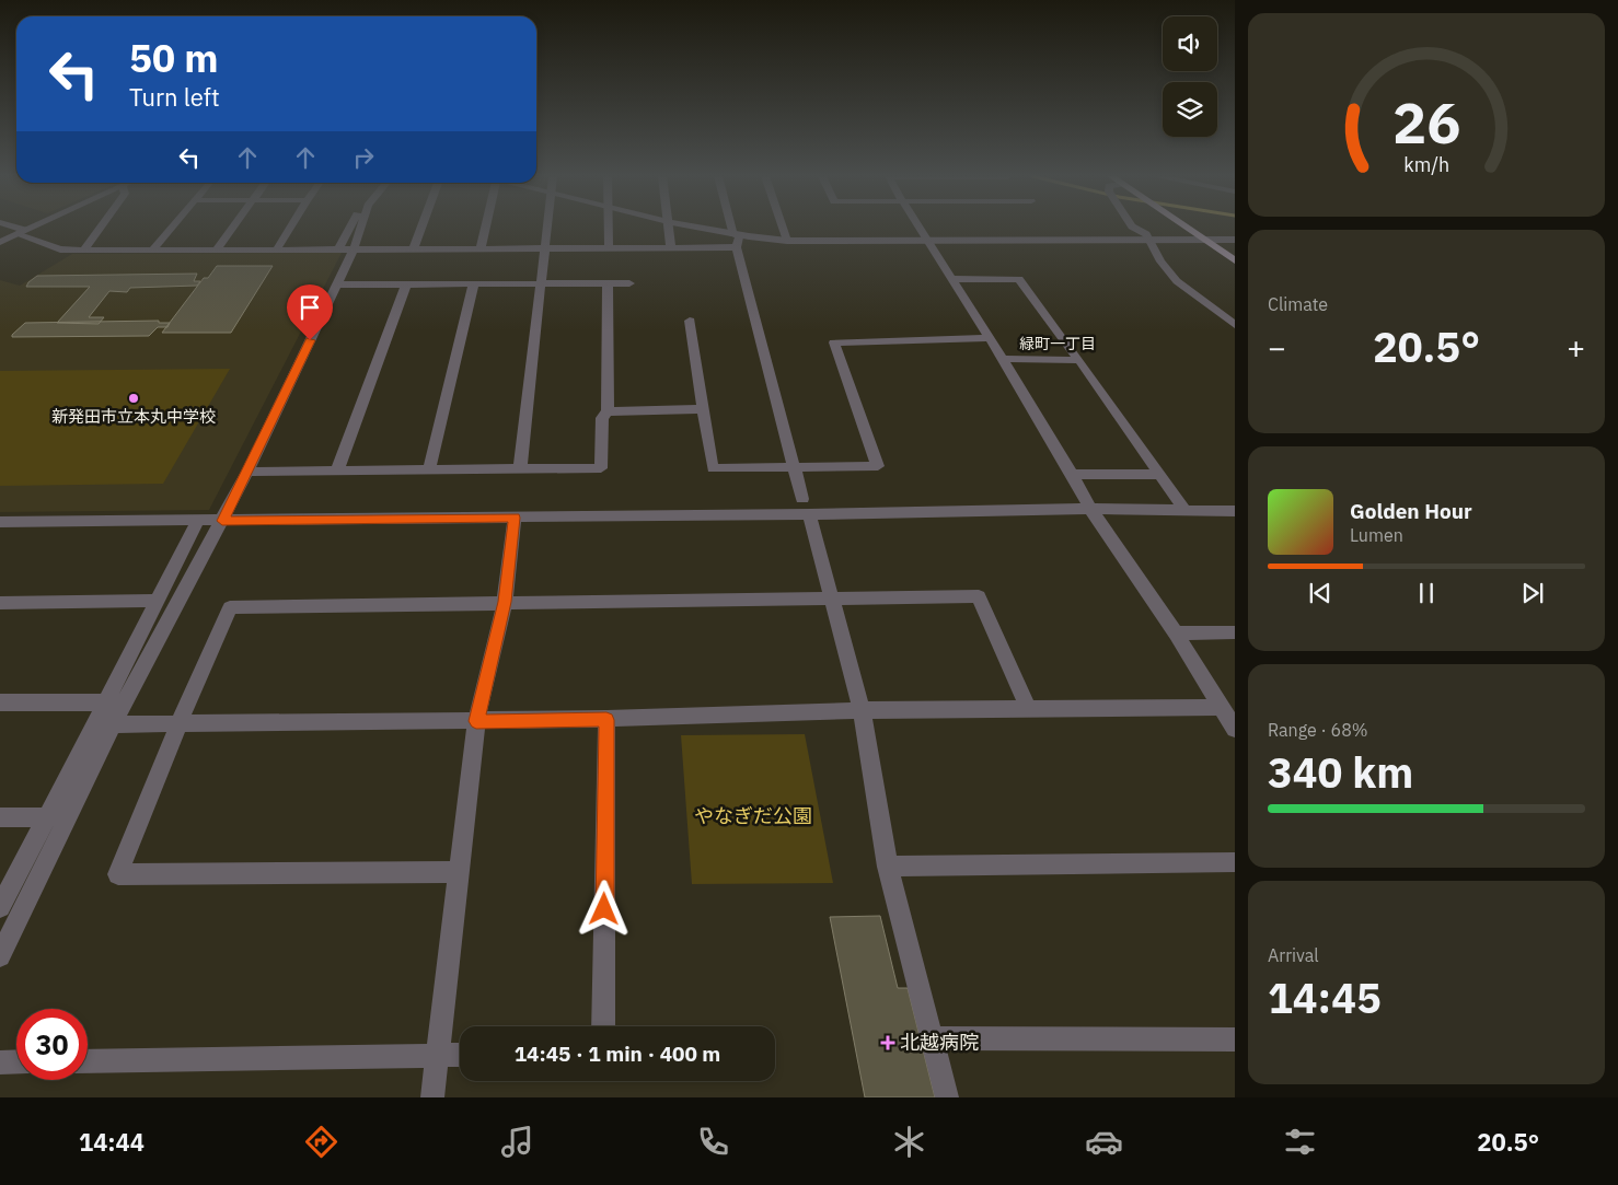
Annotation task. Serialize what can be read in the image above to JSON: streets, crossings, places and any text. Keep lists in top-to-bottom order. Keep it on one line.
{"districts":["緑町一丁目"],"parks":["やなぎだ公園"],"places":{"other":["新発田市立本丸中学校"],"health":["北越病院"]},"page":{"turn":["50 m","Turn left"],"tile":["Climate",["Range · 68%","340 km"],["Arrival","14:45"]],"heat":["−","20.5°","+"],"song":["Golden Hour","Lumen"],"limit":"30","trip":"14:45 · 1 min · 400 m","tabs":["14:44","20.5°"],"gauge":["26","km/h"]}}
